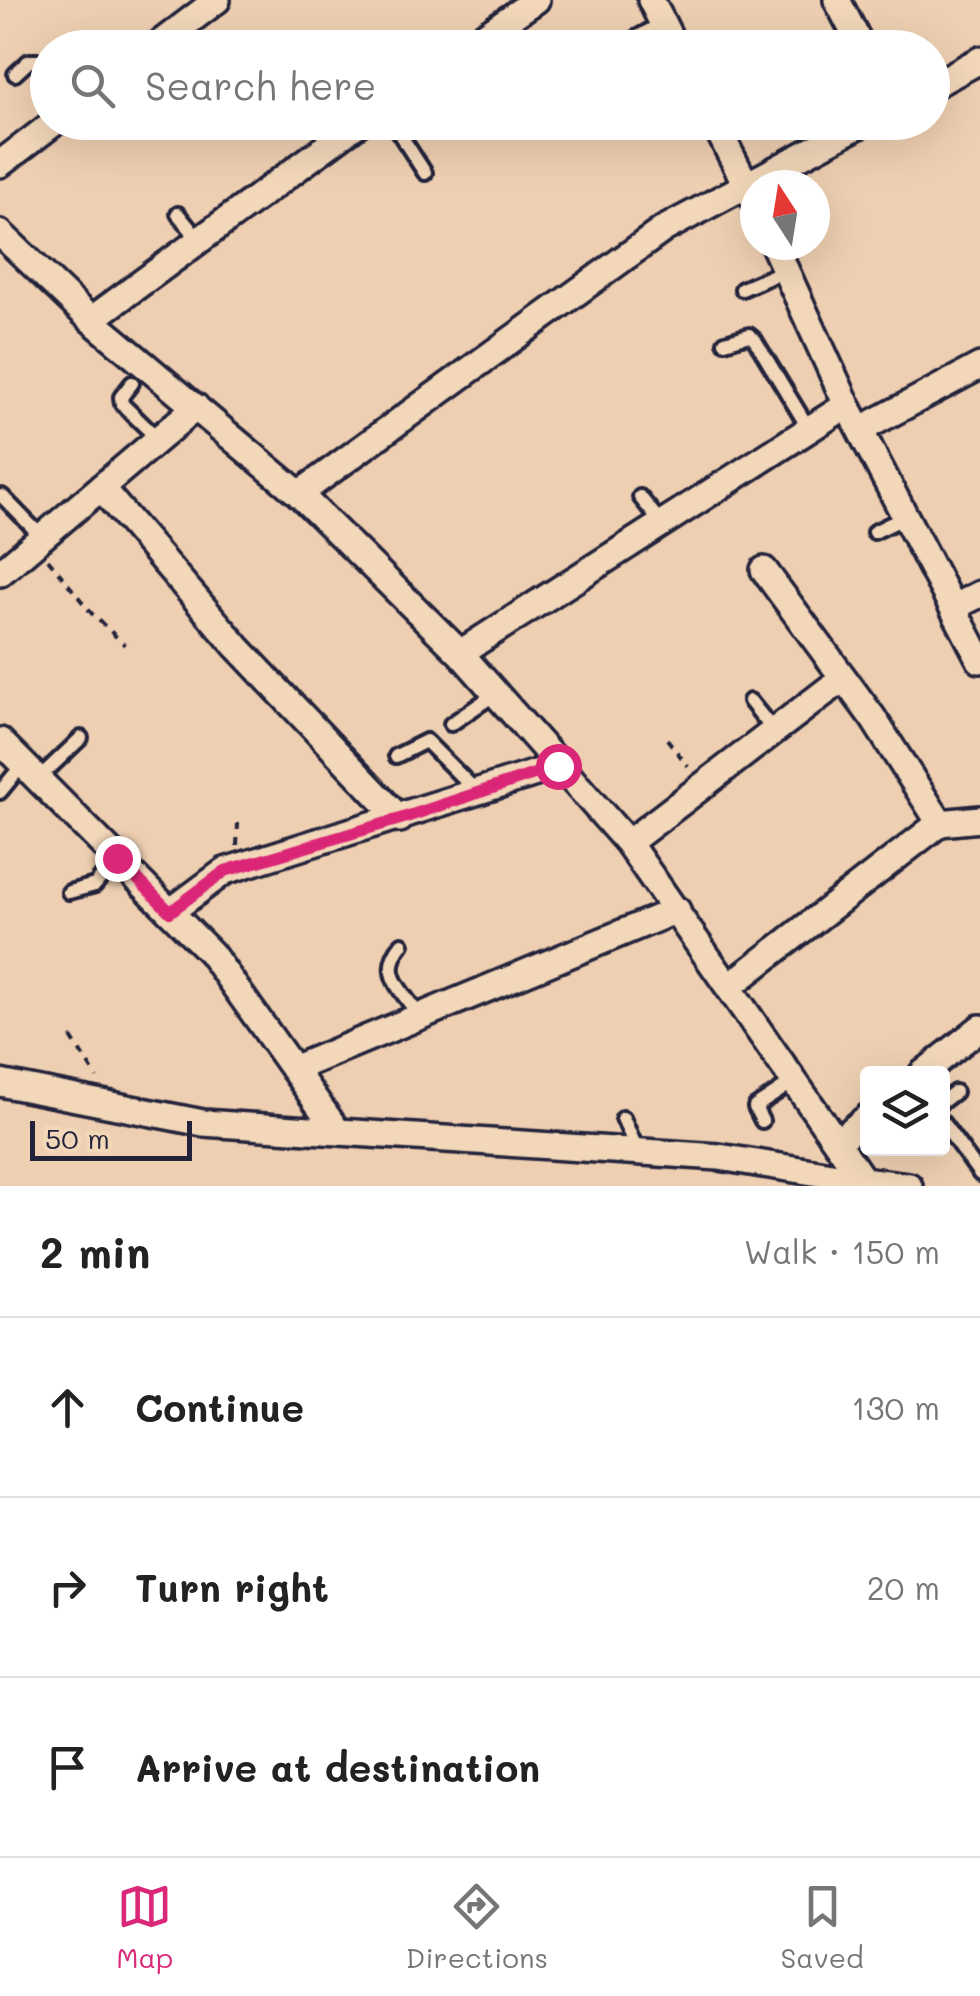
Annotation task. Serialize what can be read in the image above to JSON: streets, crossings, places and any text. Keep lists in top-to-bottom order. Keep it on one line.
{"scale_bar":"50 m","north":"top","page":{"search":"Search here","scale":"50 m","heading":["2 min","Walk · 150 m"],"list":[["Continue","130 m"],["Turn right","20 m"],"Arrive at destination"],"nav":["Map","Directions","Saved"]}}
